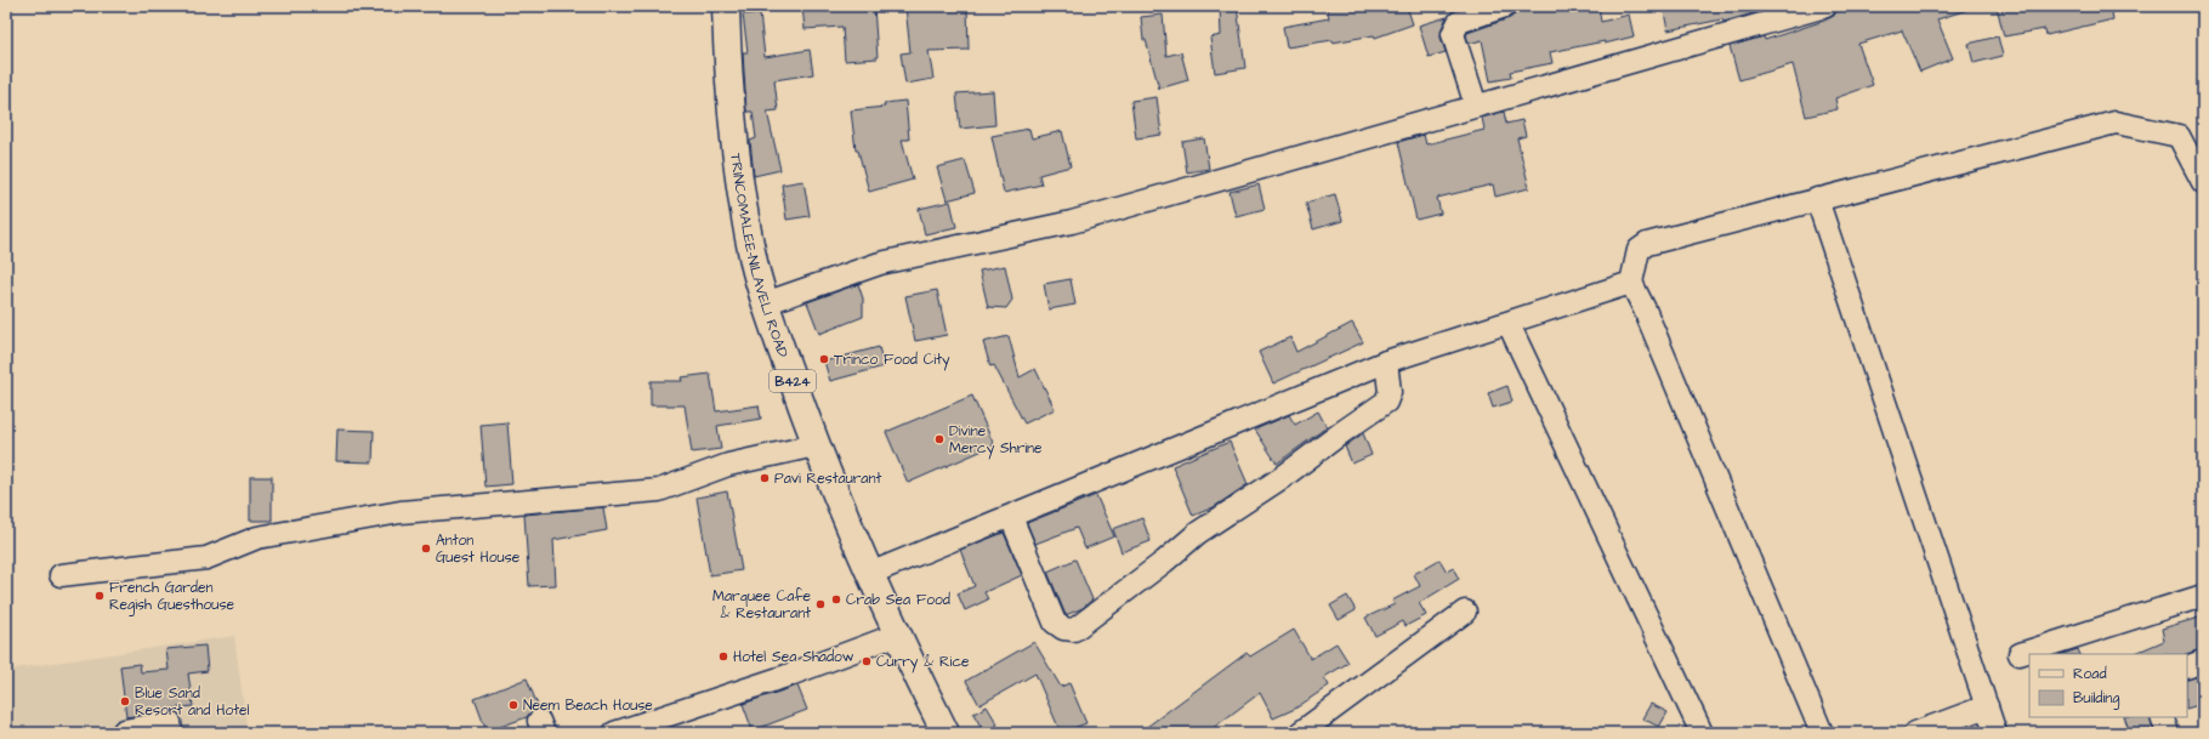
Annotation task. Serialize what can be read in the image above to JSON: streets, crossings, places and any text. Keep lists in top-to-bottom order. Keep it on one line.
{"streets":{"main road":["TRINCOMALEE-NILAVELI ROAD","B424"]},"places":["Trinco Food City","Divine Mercy Shrine","Pavi Restaurant","Anton Guest House","French Garden Regish Guesthouse","Crab Sea Food","Marquee Cafe & Restaurant","Hotel Sea Shadow","Curry & Rice","Blue Sand Resort and Hotel","Neem Beach House"],"legend":["Road","Building"]}
